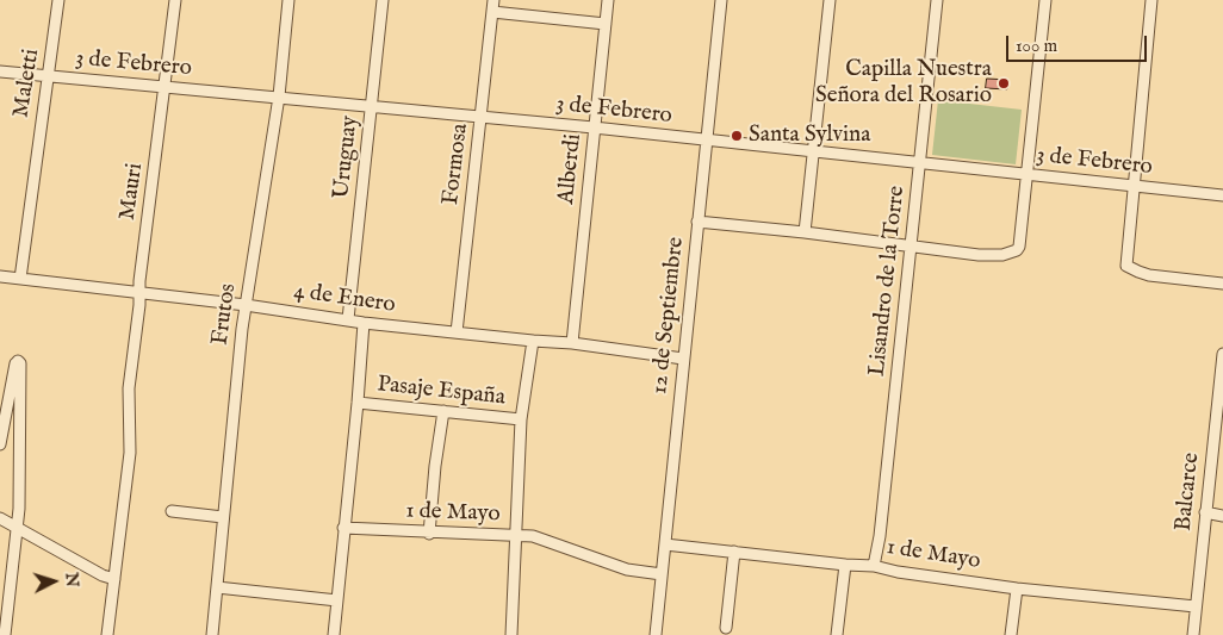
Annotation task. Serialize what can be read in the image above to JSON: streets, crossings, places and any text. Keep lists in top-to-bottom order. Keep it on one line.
{"streets":{"street":["3 de Febrero","Maletti","Uruguay","Formosa","Alberdi","Mauri","Lisandro de la Torre","4 de Enero","Frutos","12 de Septiembre","Pasaje España","Balcarce","1 de Mayo"]},"crossings":[["3 de Febrero","Maletti"],["3 de Febrero","Uruguay"],["3 de Febrero","Formosa"],["3 de Febrero","Alberdi"],["3 de Febrero","Mauri"],["3 de Febrero","Lisandro de la Torre"],["3 de Febrero","Frutos"],["3 de Febrero","12 de Septiembre"],["Maletti","4 de Enero"],["Uruguay","4 de Enero"],["Formosa","4 de Enero"],["Alberdi","4 de Enero"],["Mauri","4 de Enero"],["Lisandro de la Torre","1 de Mayo"],["4 de Enero","Frutos"],["4 de Enero","12 de Septiembre"],["12 de Septiembre","1 de Mayo"],["Balcarce","1 de Mayo"]],"places":["Capilla Nuestra Señora del Rosario","Santa Sylvina"],"scale_bar":"100 m","north":"right"}
